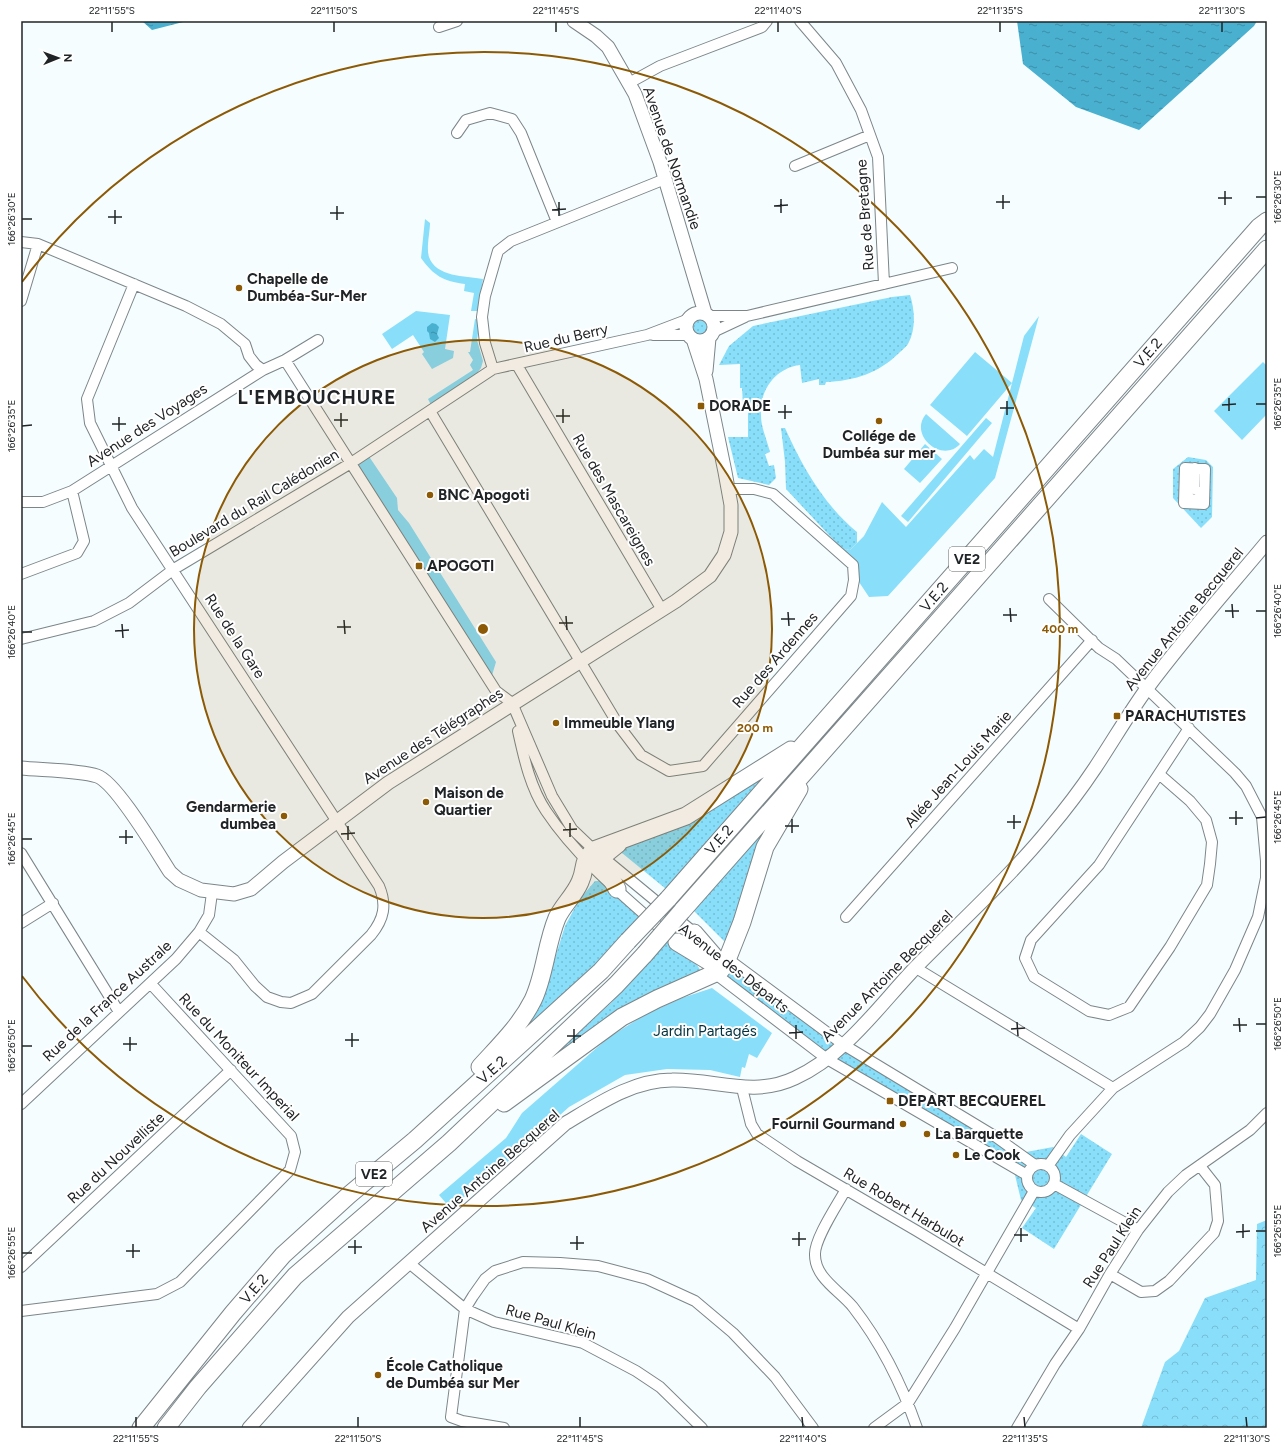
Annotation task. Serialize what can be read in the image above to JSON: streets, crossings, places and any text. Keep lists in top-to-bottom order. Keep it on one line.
{"streets":{"highway":["V.E.2","VE2"],"street":["Avenue de Normandie","Rue de Bretagne","Rue du Berry","Avenue des Voyages","Rue des Mascareignes","Boulevard du Rail Calédonien","Avenue Antoine Becquerel","Rue de la Gare","Rue des Ardennes","Avenue des Télégraphes","Allée Jean-Louis Marie","Avenue des Départs","Rue de la France Australe","Rue du Moniteur Imperial","Rue du Nouvelliste","Rue Robert Harbulot","Rue Paul Klein"]},"crossings":[["Avenue de Normandie","Rue du Berry"],["Avenue de Normandie","Avenue des Télégraphes"],["Rue du Berry","Rue des Mascareignes"],["Rue du Berry","Boulevard du Rail Calédonien"],["Rue du Berry","Avenue des Télégraphes"],["Avenue des Voyages","Rue de la Gare"],["Rue des Mascareignes","Avenue des Télégraphes"],["Boulevard du Rail Calédonien","Rue de la Gare"],["Boulevard du Rail Calédonien","Rue des Ardennes"],["Avenue Antoine Becquerel","Avenue des Départs"],["Avenue Antoine Becquerel","Rue Robert Harbulot"],["Avenue Antoine Becquerel","Rue Paul Klein"],["Rue de la Gare","Avenue des Télégraphes"],["Rue de la Gare","Rue de la France Australe"],["Rue des Ardennes","Avenue des Télégraphes"],["Avenue des Télégraphes","Rue de la France Australe"],["Rue de la France Australe","Rue du Moniteur Imperial"],["Rue du Moniteur Imperial","Rue du Nouvelliste"],["Rue Robert Harbulot","Rue Paul Klein"]],"districts":["L'EMBOUCHURE"],"parks":["Jardin Partagés"],"places":{"other":["Chapelle de Dumbéa-Sur-Mer","Collége de Dumbéa sur mer","BNC Apogoti","Immeuble Ylang","Maison de Quartier","Gendarmerie dumbea","Fournil Gourmand","La Barquette","Le Cook","École Catholique de Dumbéa sur Mer"],"transit":["DORADE","APOGOTI","PARACHUTISTES","DEPART BECQUEREL"]},"north":"right","coordinates":["22°11'55\"S","22°11'50\"S","22°11'45\"S","22°11'40\"S","22°11'35\"S","22°11'30\"S","166°26'30\"E","166°26'35\"E","166°26'40\"E","166°26'45\"E","166°26'50\"E","166°26'55\"E"],"rings":["400 m","200 m"]}
